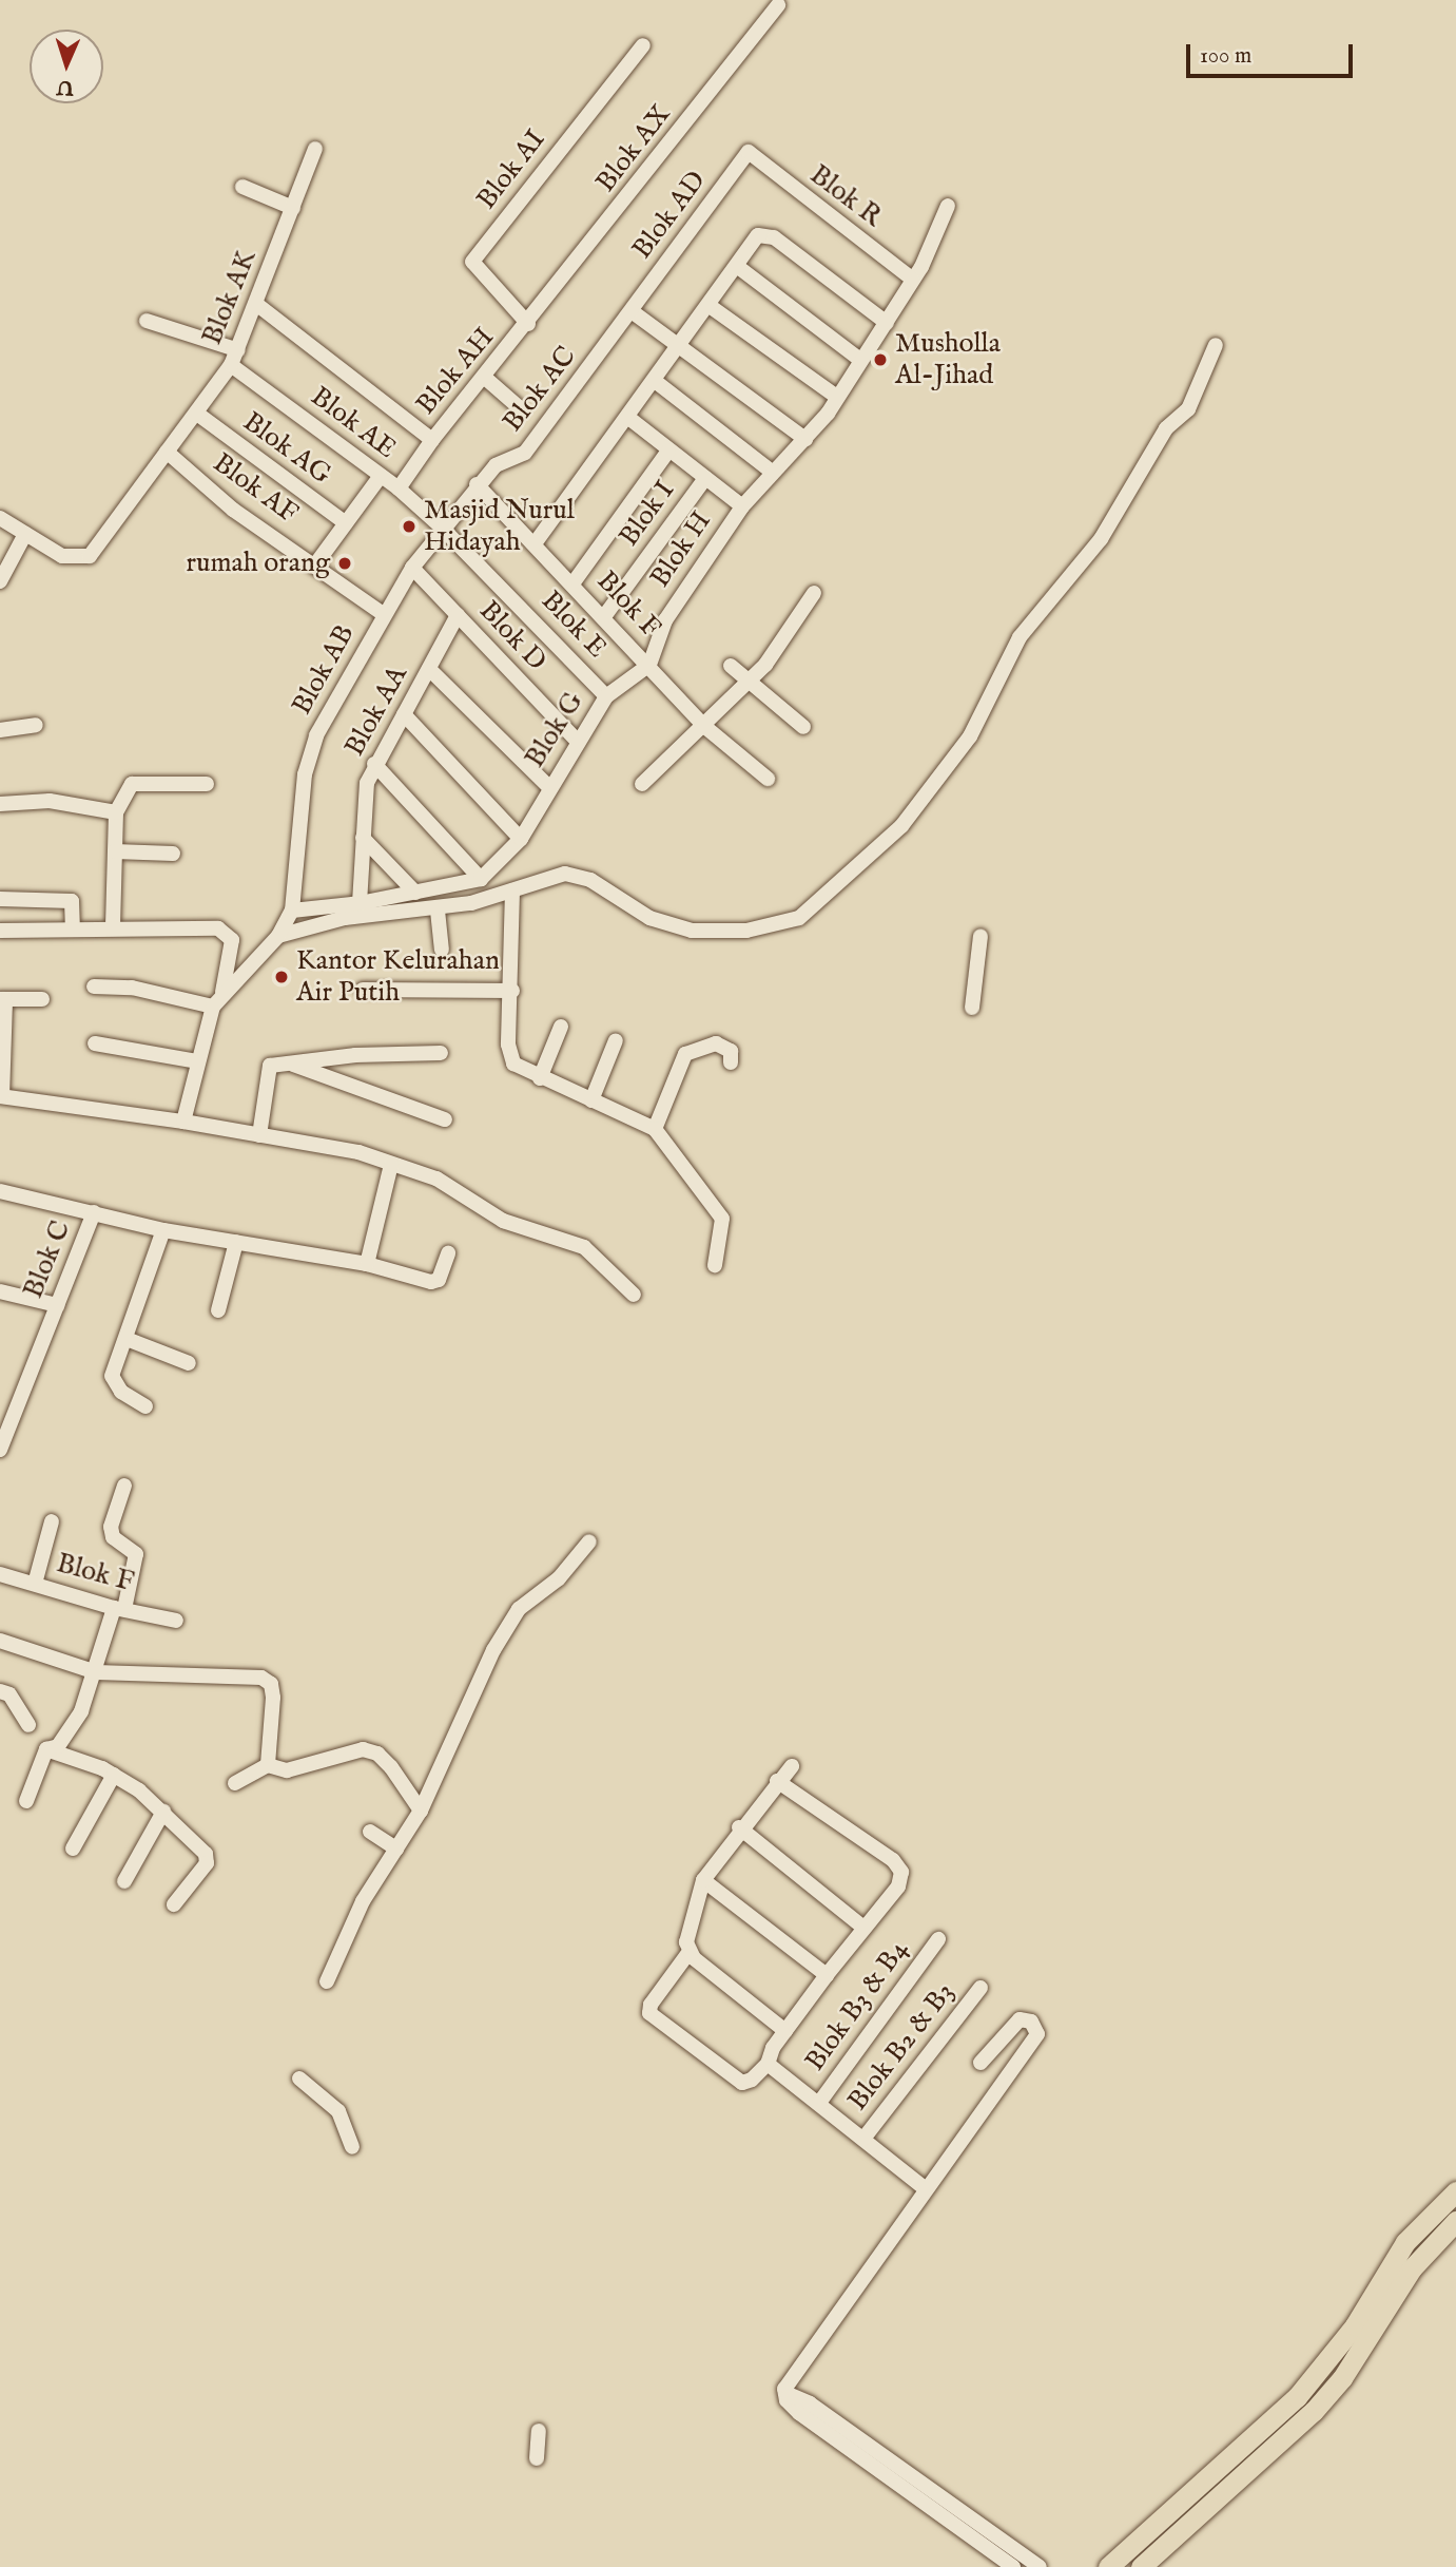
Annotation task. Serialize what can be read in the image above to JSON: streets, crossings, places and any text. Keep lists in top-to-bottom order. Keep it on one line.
{"streets":{"street":["Blok AX","Blok AI","Blok R","Blok AD","Blok AK","Blok AH","Blok AC","Blok AE","Blok AG","Blok AF","Blok I","Blok H","Blok F","Blok E","Blok D","Blok AB","Blok AA","Blok G","Blok C","Blok B3 & B4","Blok B2 & B3"]},"crossings":[["Blok AX","Blok AI"],["Blok AX","Blok AH"],["Blok AI","Blok AH"],["Blok R","Blok AD"],["Blok R","Blok H"],["Blok AD","Blok AC"],["Blok AK","Blok AE"],["Blok AK","Blok AG"],["Blok AK","Blok AF"],["Blok AH","Blok AE"],["Blok AC","Blok F"],["Blok AC","Blok AB"],["Blok AE","Blok E"],["Blok AE","Blok AB"],["Blok AF","Blok AB"],["Blok I","Blok F"],["Blok H","Blok F"],["Blok H","Blok G"],["Blok F","Blok AB"],["Blok F","Blok G"],["Blok E","Blok AB"],["Blok E","Blok G"],["Blok D","Blok AB"],["Blok D","Blok AA"],["Blok D","Blok G"]],"places":["Musholla Al-Jihad","Masjid Nurul Hidayah","rumah orang","Kantor Kelurahan Air Putih"],"scale_bar":"100 m","north":"bottom"}
